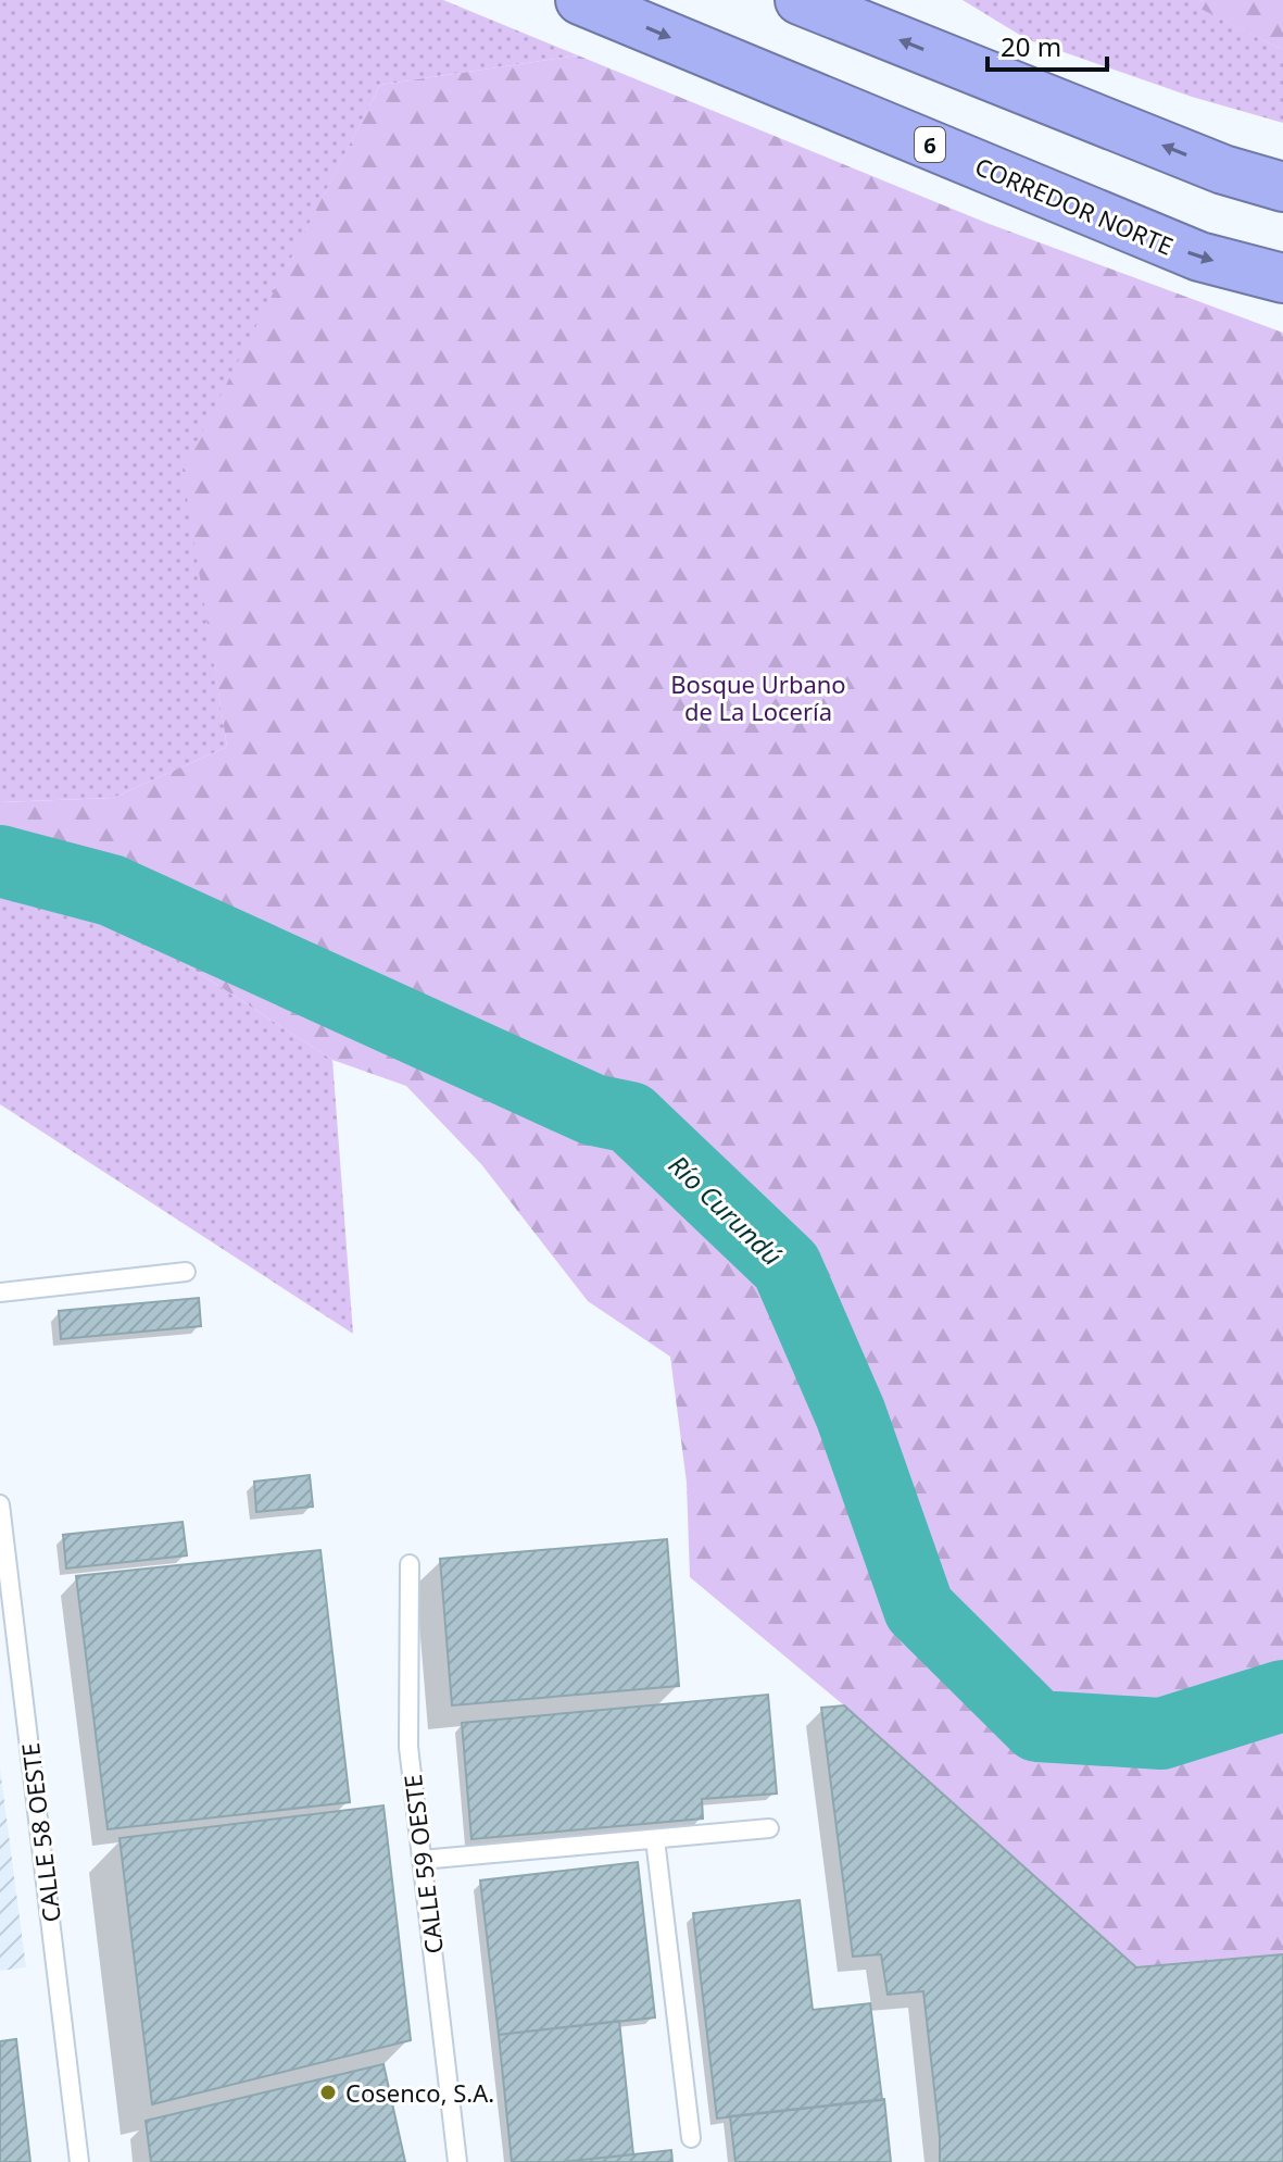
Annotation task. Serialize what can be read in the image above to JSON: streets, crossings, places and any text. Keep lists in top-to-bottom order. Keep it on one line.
{"streets":{"highway":["6","CORREDOR NORTE"],"lane":["CALLE 58 OESTE","CALLE 59 OESTE"]},"water":["Río Curundú"],"parks":["Bosque Urbano de La Locería"],"places":["Cosenco, S.A."],"scale_bar":"20 m"}
